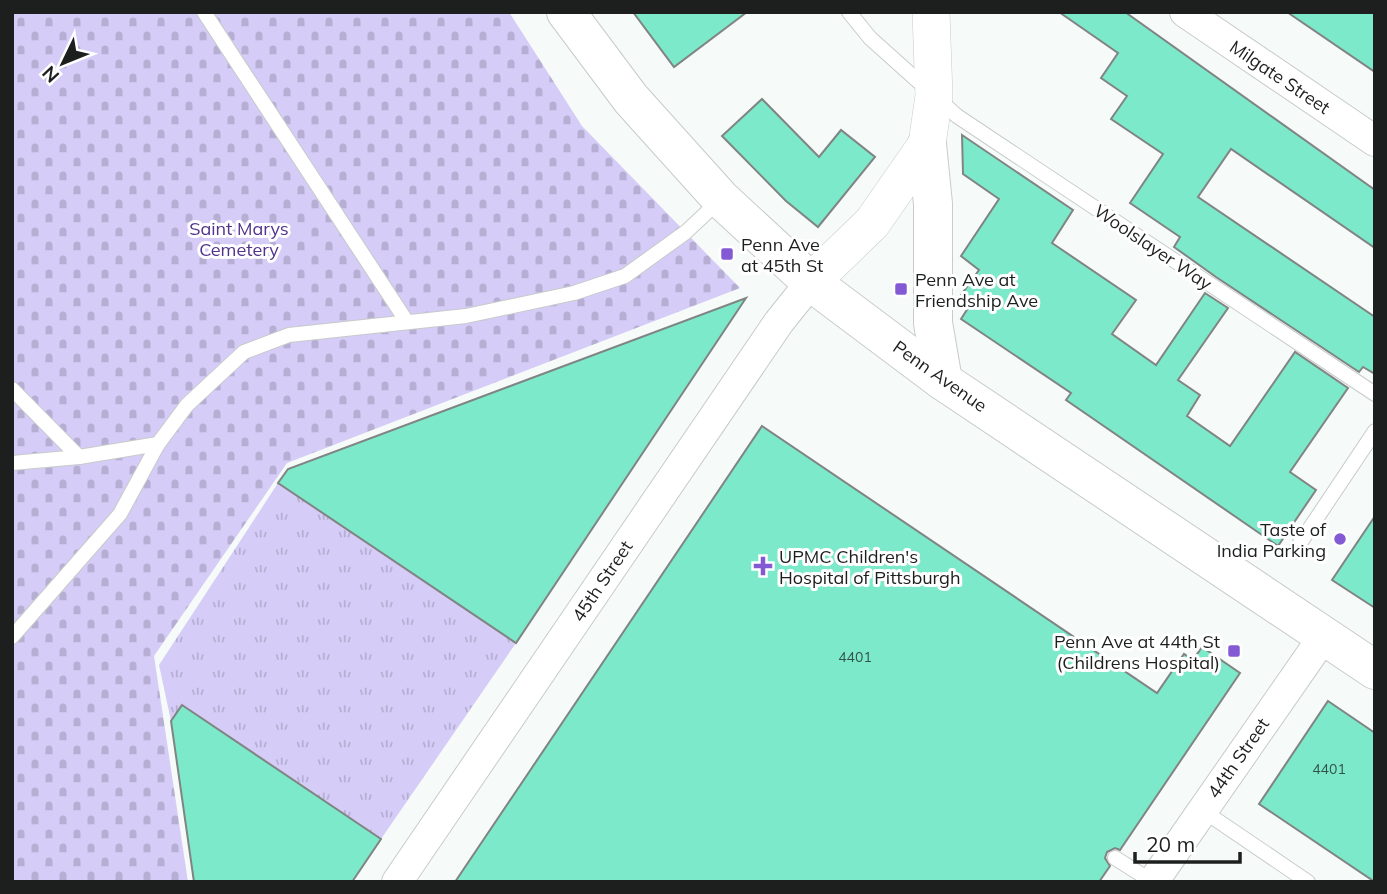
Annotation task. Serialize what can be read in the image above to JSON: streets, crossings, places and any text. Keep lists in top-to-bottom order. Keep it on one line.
{"streets":{"main road":["Penn Avenue"],"street":["Milgate Street","45th Street","44th Street"],"lane":["Woolslayer Way"]},"crossings":[["Penn Avenue","45th Street"],["Penn Avenue","44th Street"]],"parks":["Saint Marys Cemetery"],"places":{"transit":["Penn Ave at 45th St","Penn Ave at Friendship Ave","Penn Ave at 44th St (Childrens Hospital)"],"other":["Taste of India Parking"],"health":["UPMC Children's Hospital of Pittsburgh"]},"house_numbers":["4401","4401"],"scale_bar":"20 m","north":"bottom left"}
